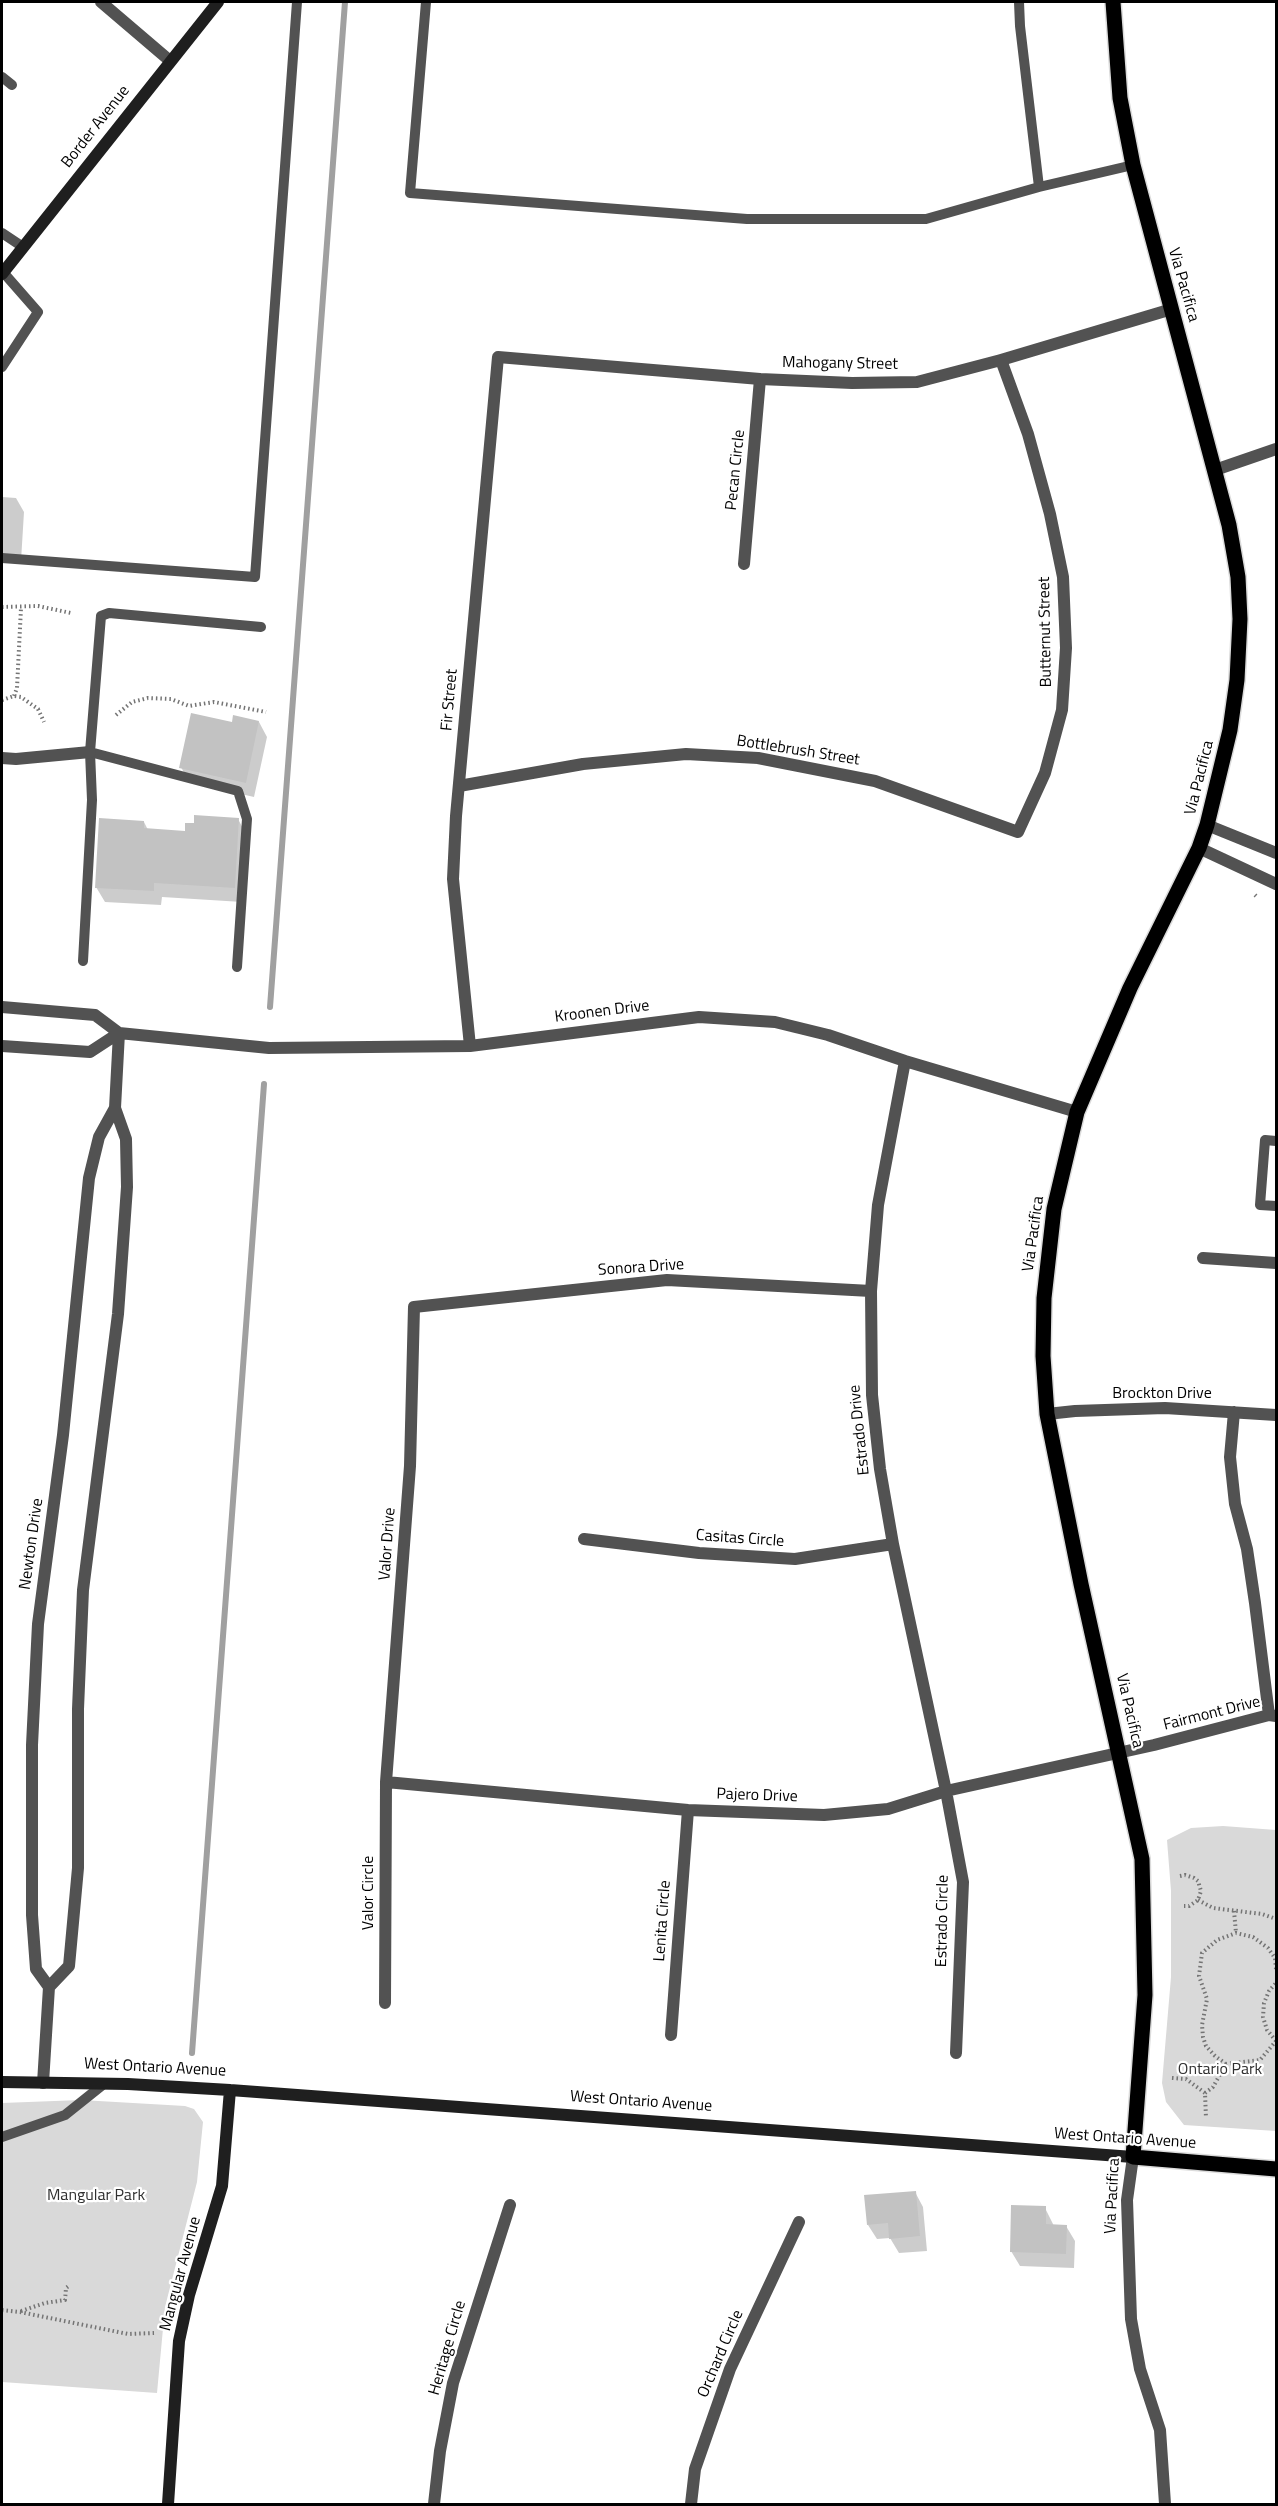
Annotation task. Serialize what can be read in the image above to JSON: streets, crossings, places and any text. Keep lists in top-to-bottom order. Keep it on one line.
{"streets":{"main road":["Border Avenue","Via Pacifica","West Ontario Avenue","Mangular Avenue"],"street":["Mahogany Street","Pecan Circle","Butternut Street","Fir Street","Bottlebrush Street","Kroonen Drive","Sonora Drive","Brockton Drive","Estrado Drive","Casitas Circle","Newton Drive","Valor Drive","Fairmont Drive","Pajero Drive","Valor Circle","Lenita Circle","Estrado Circle","Heritage Circle","Orchard Circle"]},"crossings":[["Via Pacifica","Mahogany Street"],["Via Pacifica","Kroonen Drive"],["Via Pacifica","Brockton Drive"],["Via Pacifica","Fairmont Drive"],["Via Pacifica","Pajero Drive"],["Via Pacifica","West Ontario Avenue"],["Mahogany Street","Pecan Circle"],["Mahogany Street","Butternut Street"],["Mahogany Street","Fir Street"],["Butternut Street","Bottlebrush Street"],["Fir Street","Bottlebrush Street"],["Fir Street","Kroonen Drive"],["Kroonen Drive","Estrado Drive"],["Kroonen Drive","Newton Drive"],["Sonora Drive","Estrado Drive"],["Sonora Drive","Valor Drive"],["Estrado Drive","Casitas Circle"],["Estrado Drive","Pajero Drive"],["Estrado Drive","Estrado Circle"],["Valor Drive","Pajero Drive"],["Valor Drive","Valor Circle"],["Fairmont Drive","Pajero Drive"],["Pajero Drive","Valor Circle"],["Pajero Drive","Lenita Circle"],["Pajero Drive","Estrado Circle"],["West Ontario Avenue","Mangular Avenue"]],"parks":["Ontario Park","Mangular Park"]}
